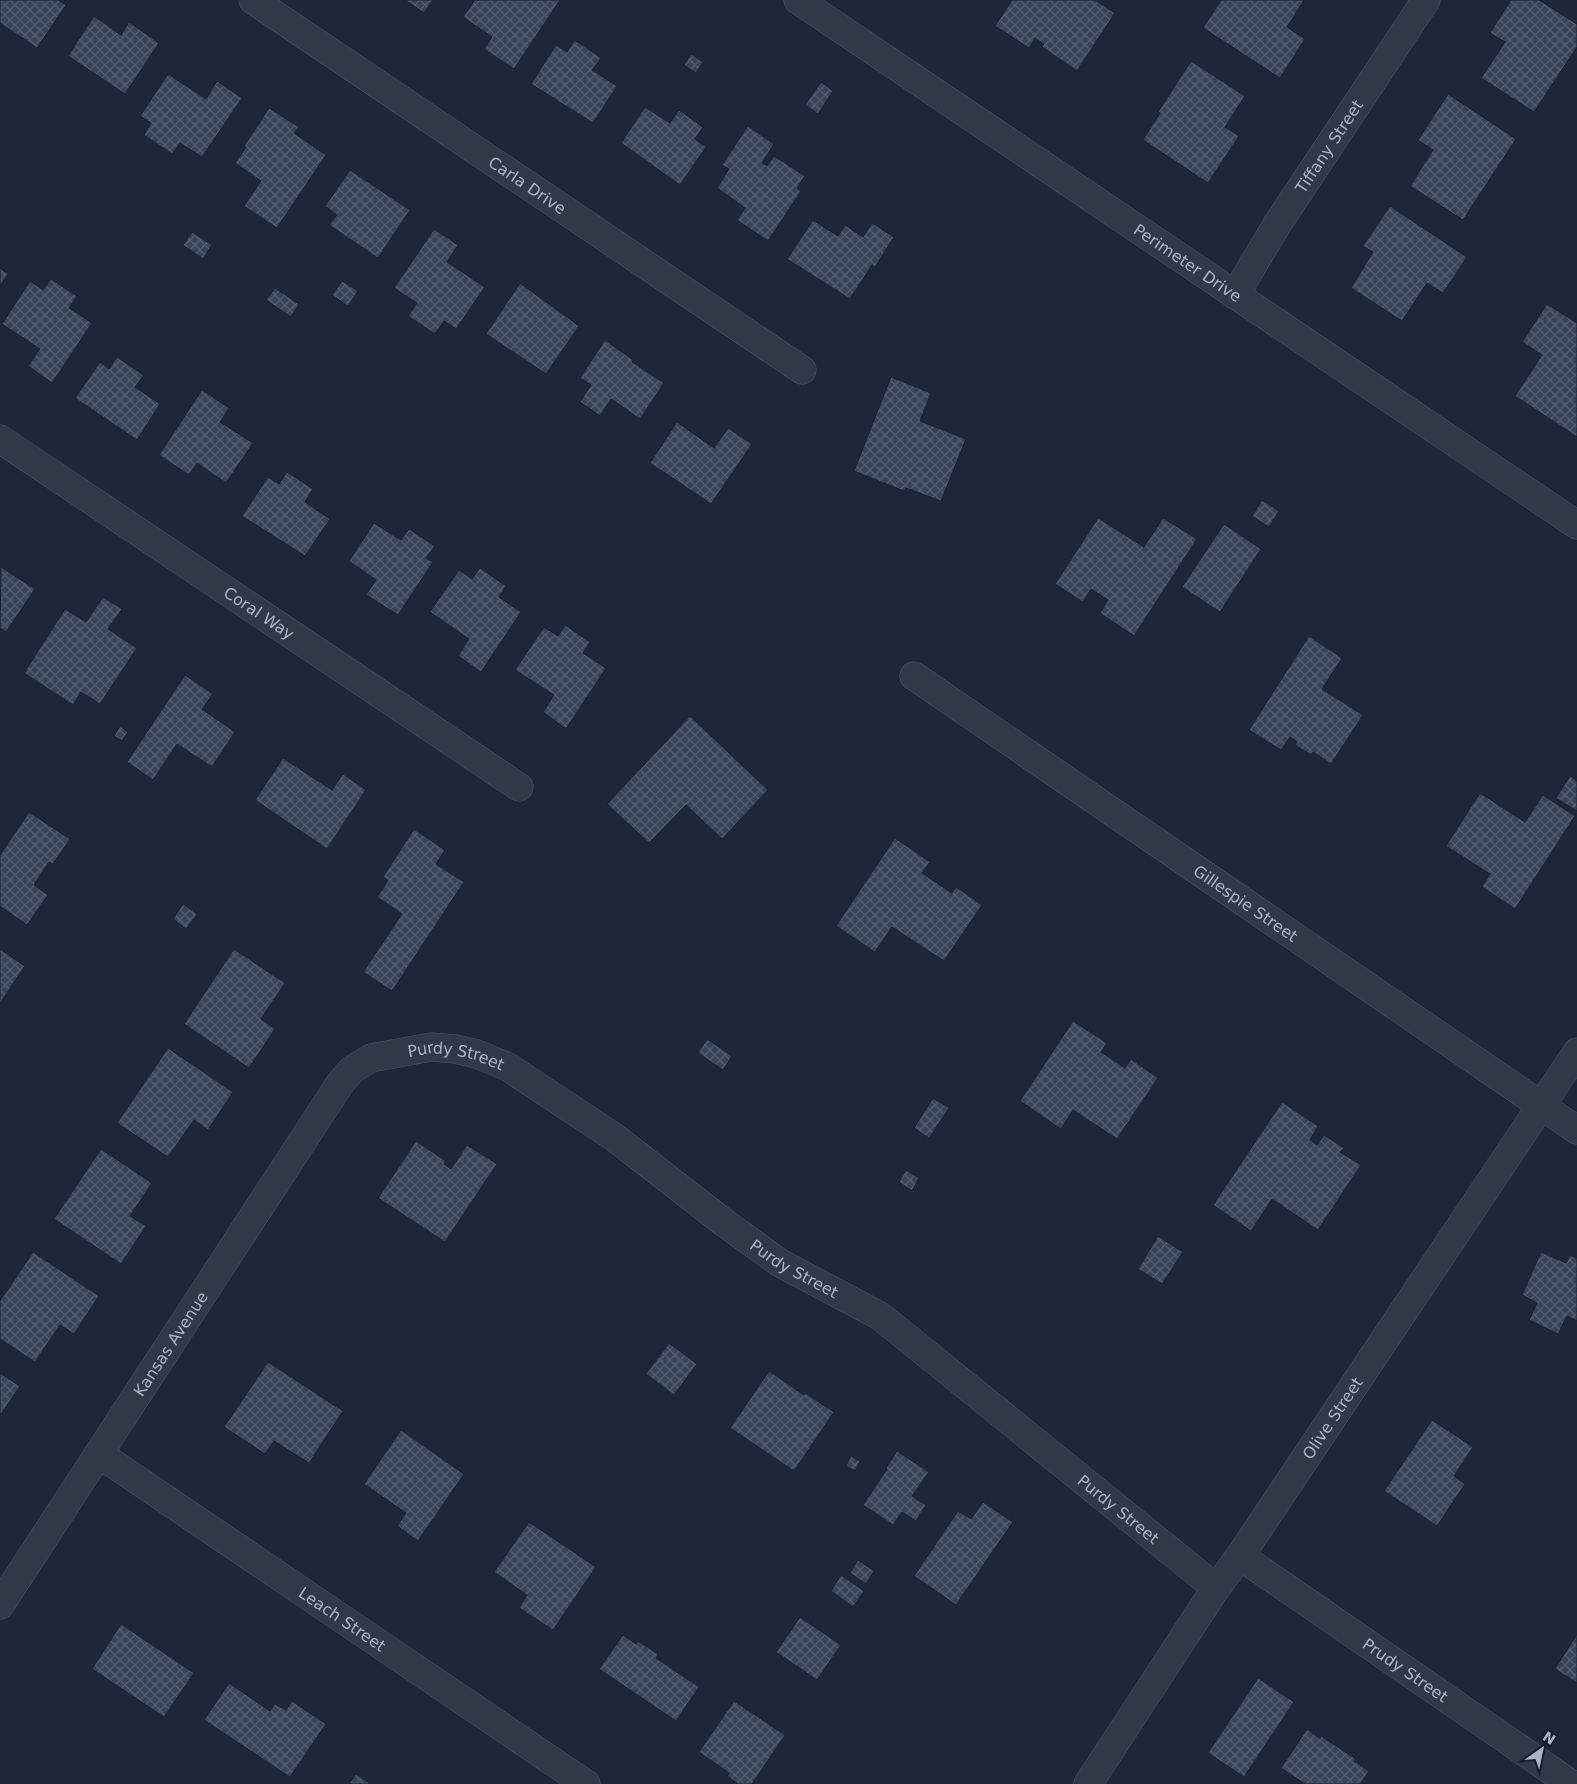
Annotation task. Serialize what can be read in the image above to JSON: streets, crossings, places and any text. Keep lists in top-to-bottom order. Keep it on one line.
{"streets":{"street":["Tiffany Street","Carla Drive","Perimeter Drive","Coral Way","Gillespie Street","Purdy Street","Kansas Avenue","Olive Street","Leach Street","Prudy Street"]},"crossings":[["Tiffany Street","Perimeter Drive"],["Gillespie Street","Olive Street"],["Purdy Street","Kansas Avenue"],["Purdy Street","Olive Street"],["Kansas Avenue","Leach Street"],["Olive Street","Prudy Street"]],"north":"top right"}
